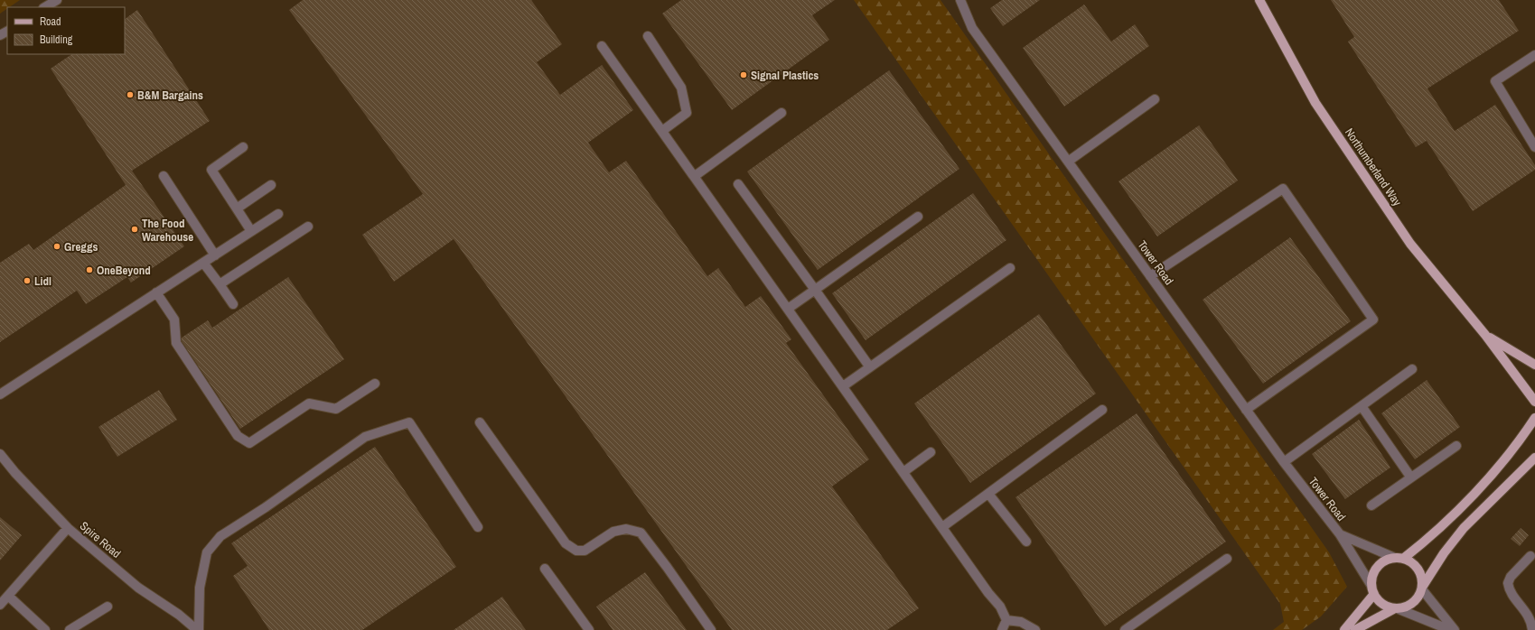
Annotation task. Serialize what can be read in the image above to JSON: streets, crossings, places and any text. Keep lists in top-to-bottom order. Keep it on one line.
{"streets":{"main road":["Northumberland Way"],"street":["Tower Road","Spire Road"]},"places":["Signal Plastics","B&M Bargains","The Food Warehouse","Greggs","OneBeyond","Lidl"],"legend":["Road","Building"]}
